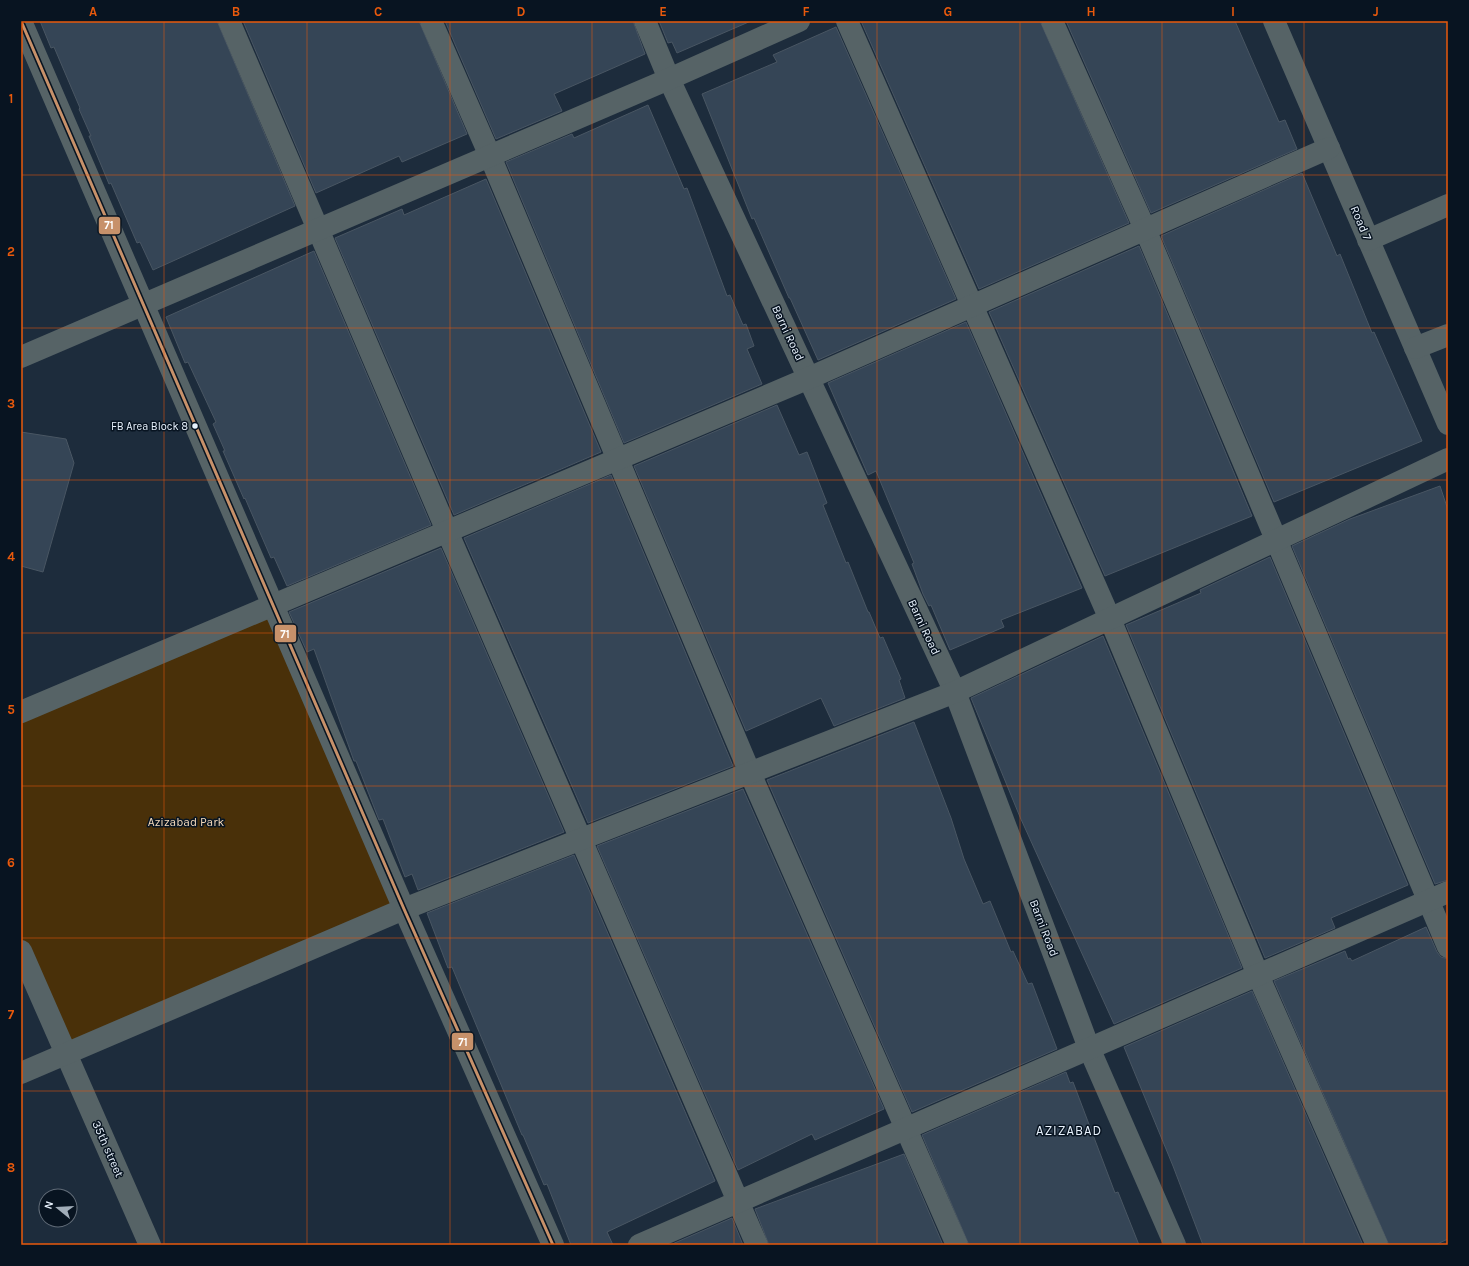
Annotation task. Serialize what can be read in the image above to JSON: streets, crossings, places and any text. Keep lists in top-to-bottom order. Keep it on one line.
{"streets":{"street":["Road 7","Barni Road","35th street"]},"districts":["AZIZABAD"],"parks":["Azizabad Park"],"places":["FB Area Block 8"],"lines":["transit line 71"],"north":"left","grid":{"columns":["A","B","C","D","E","F","G","H","I","J"],"rows":["1","2","3","4","5","6","7","8"]}}
